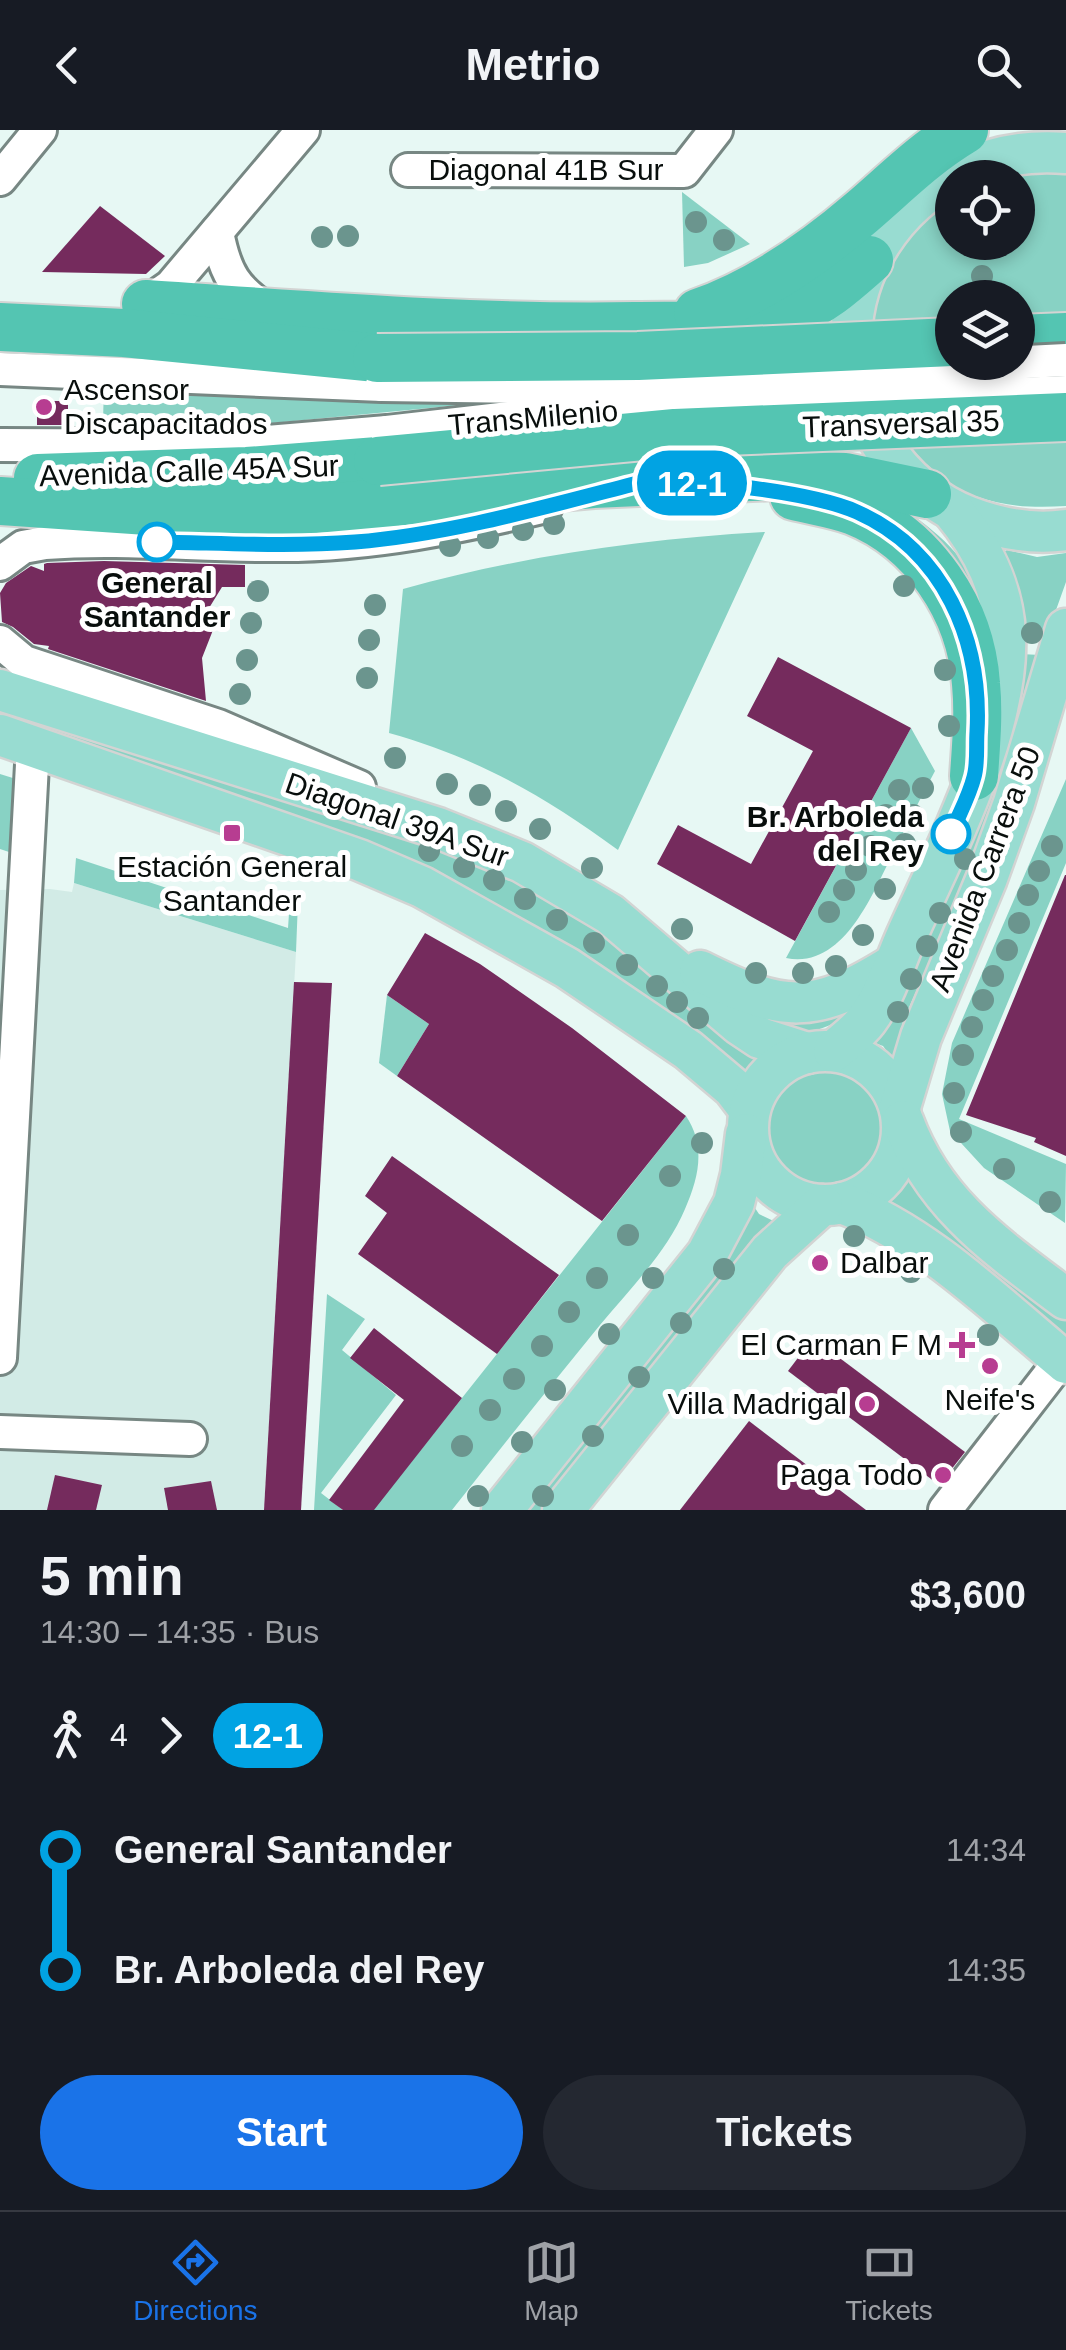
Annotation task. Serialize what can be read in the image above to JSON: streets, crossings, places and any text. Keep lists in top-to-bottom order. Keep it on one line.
{"streets":{"highway":["Transversal 35","Avenida Calle 45A Sur"],"main road":["Diagonal 39A Sur","Avenida Carrera 50"],"street":["Diagonal 41B Sur","TransMilenio"]},"crossings":[["TransMilenio","Transversal 35"],["TransMilenio","Avenida Calle 45A Sur"],["Transversal 35","Avenida Calle 45A Sur"],["Diagonal 39A Sur","Avenida Carrera 50"]],"places":{"other":["Ascensor Discapacitados","General Santander","Br. Arboleda del Rey","Dalbar","Neife's","Villa Madrigal","Paga Todo"],"transit":["Estación General Santander"],"health":["El Carman F M"]},"lines":["bus line 12-1"],"page":{"header":"Metrio","on_map":"12-1","heading":["5 min","14:30 – 14:35 · Bus","$3,600"],"legs":["4","12-1"],"list":[{"name":"General Santander","value":"14:34"},{"name":"Br. Arboleda del Rey","value":"14:35"}],"buttons":["Start","Tickets"],"tabs":["Directions","Map","Tickets"]}}
